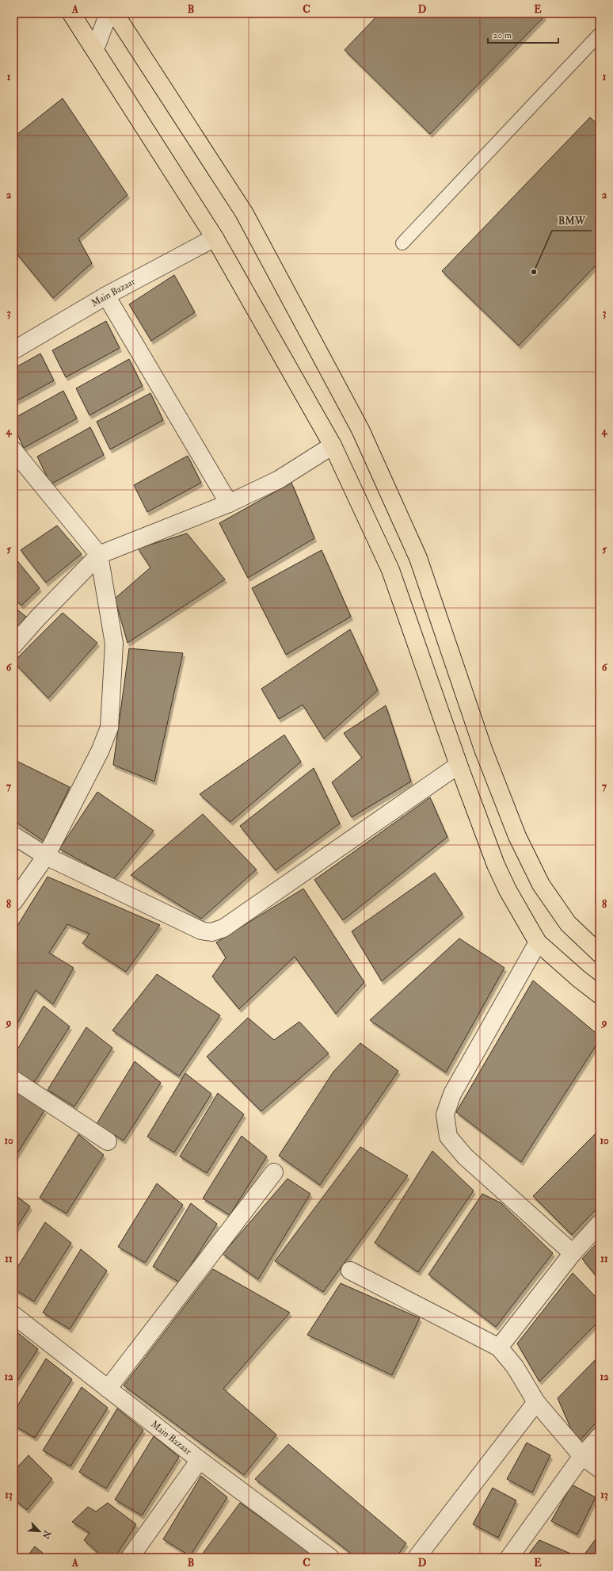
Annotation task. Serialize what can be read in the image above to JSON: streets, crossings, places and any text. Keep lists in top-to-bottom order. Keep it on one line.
{"streets":{"street":["Main Bazaar"]},"places":["BMW"],"scale_bar":"20 m","north":"bottom right","grid":{"columns":["A","B","C","D","E"],"rows":["1","2","3","4","5","6","7","8","9","10","11","12","13"]}}
